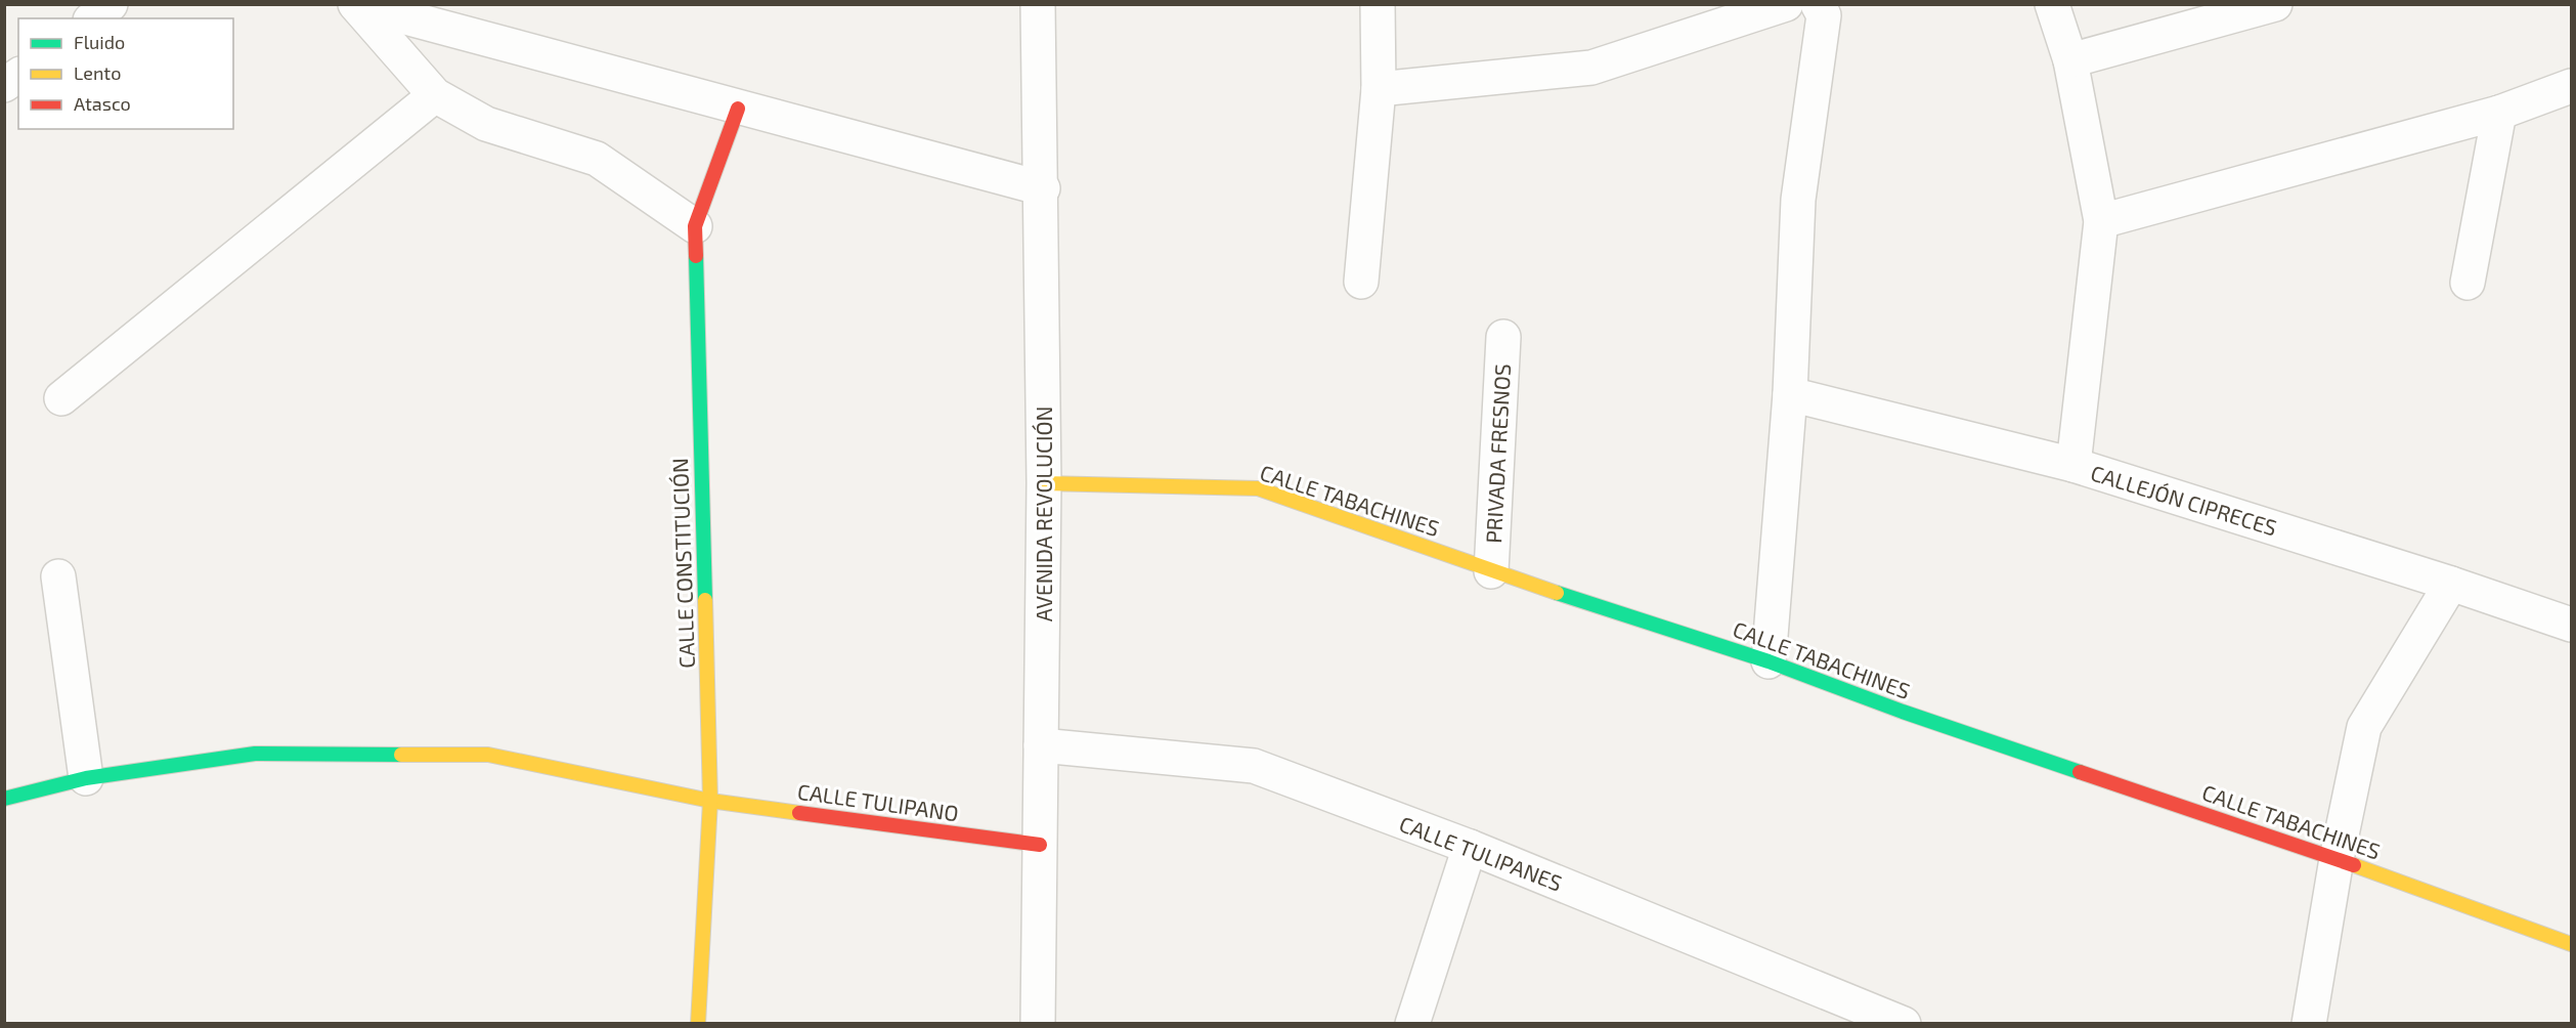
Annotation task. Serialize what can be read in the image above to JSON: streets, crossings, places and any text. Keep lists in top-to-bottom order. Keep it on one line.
{"streets":{"street":["PRIVADA FRESNOS","CALLE TABACHINES","CALLEJÓN CIPRECES","AVENIDA REVOLUCIÓN","CALLE CONSTITUCIÓN","CALLE TULIPANO","CALLE TULIPANES"]},"crossings":[["PRIVADA FRESNOS","CALLE TABACHINES"],["CALLE TABACHINES","AVENIDA REVOLUCIÓN"],["AVENIDA REVOLUCIÓN","CALLE TULIPANO"],["AVENIDA REVOLUCIÓN","CALLE TULIPANES"],["CALLE CONSTITUCIÓN","CALLE TULIPANO"]],"legend":["Fluido","Lento","Atasco"]}
